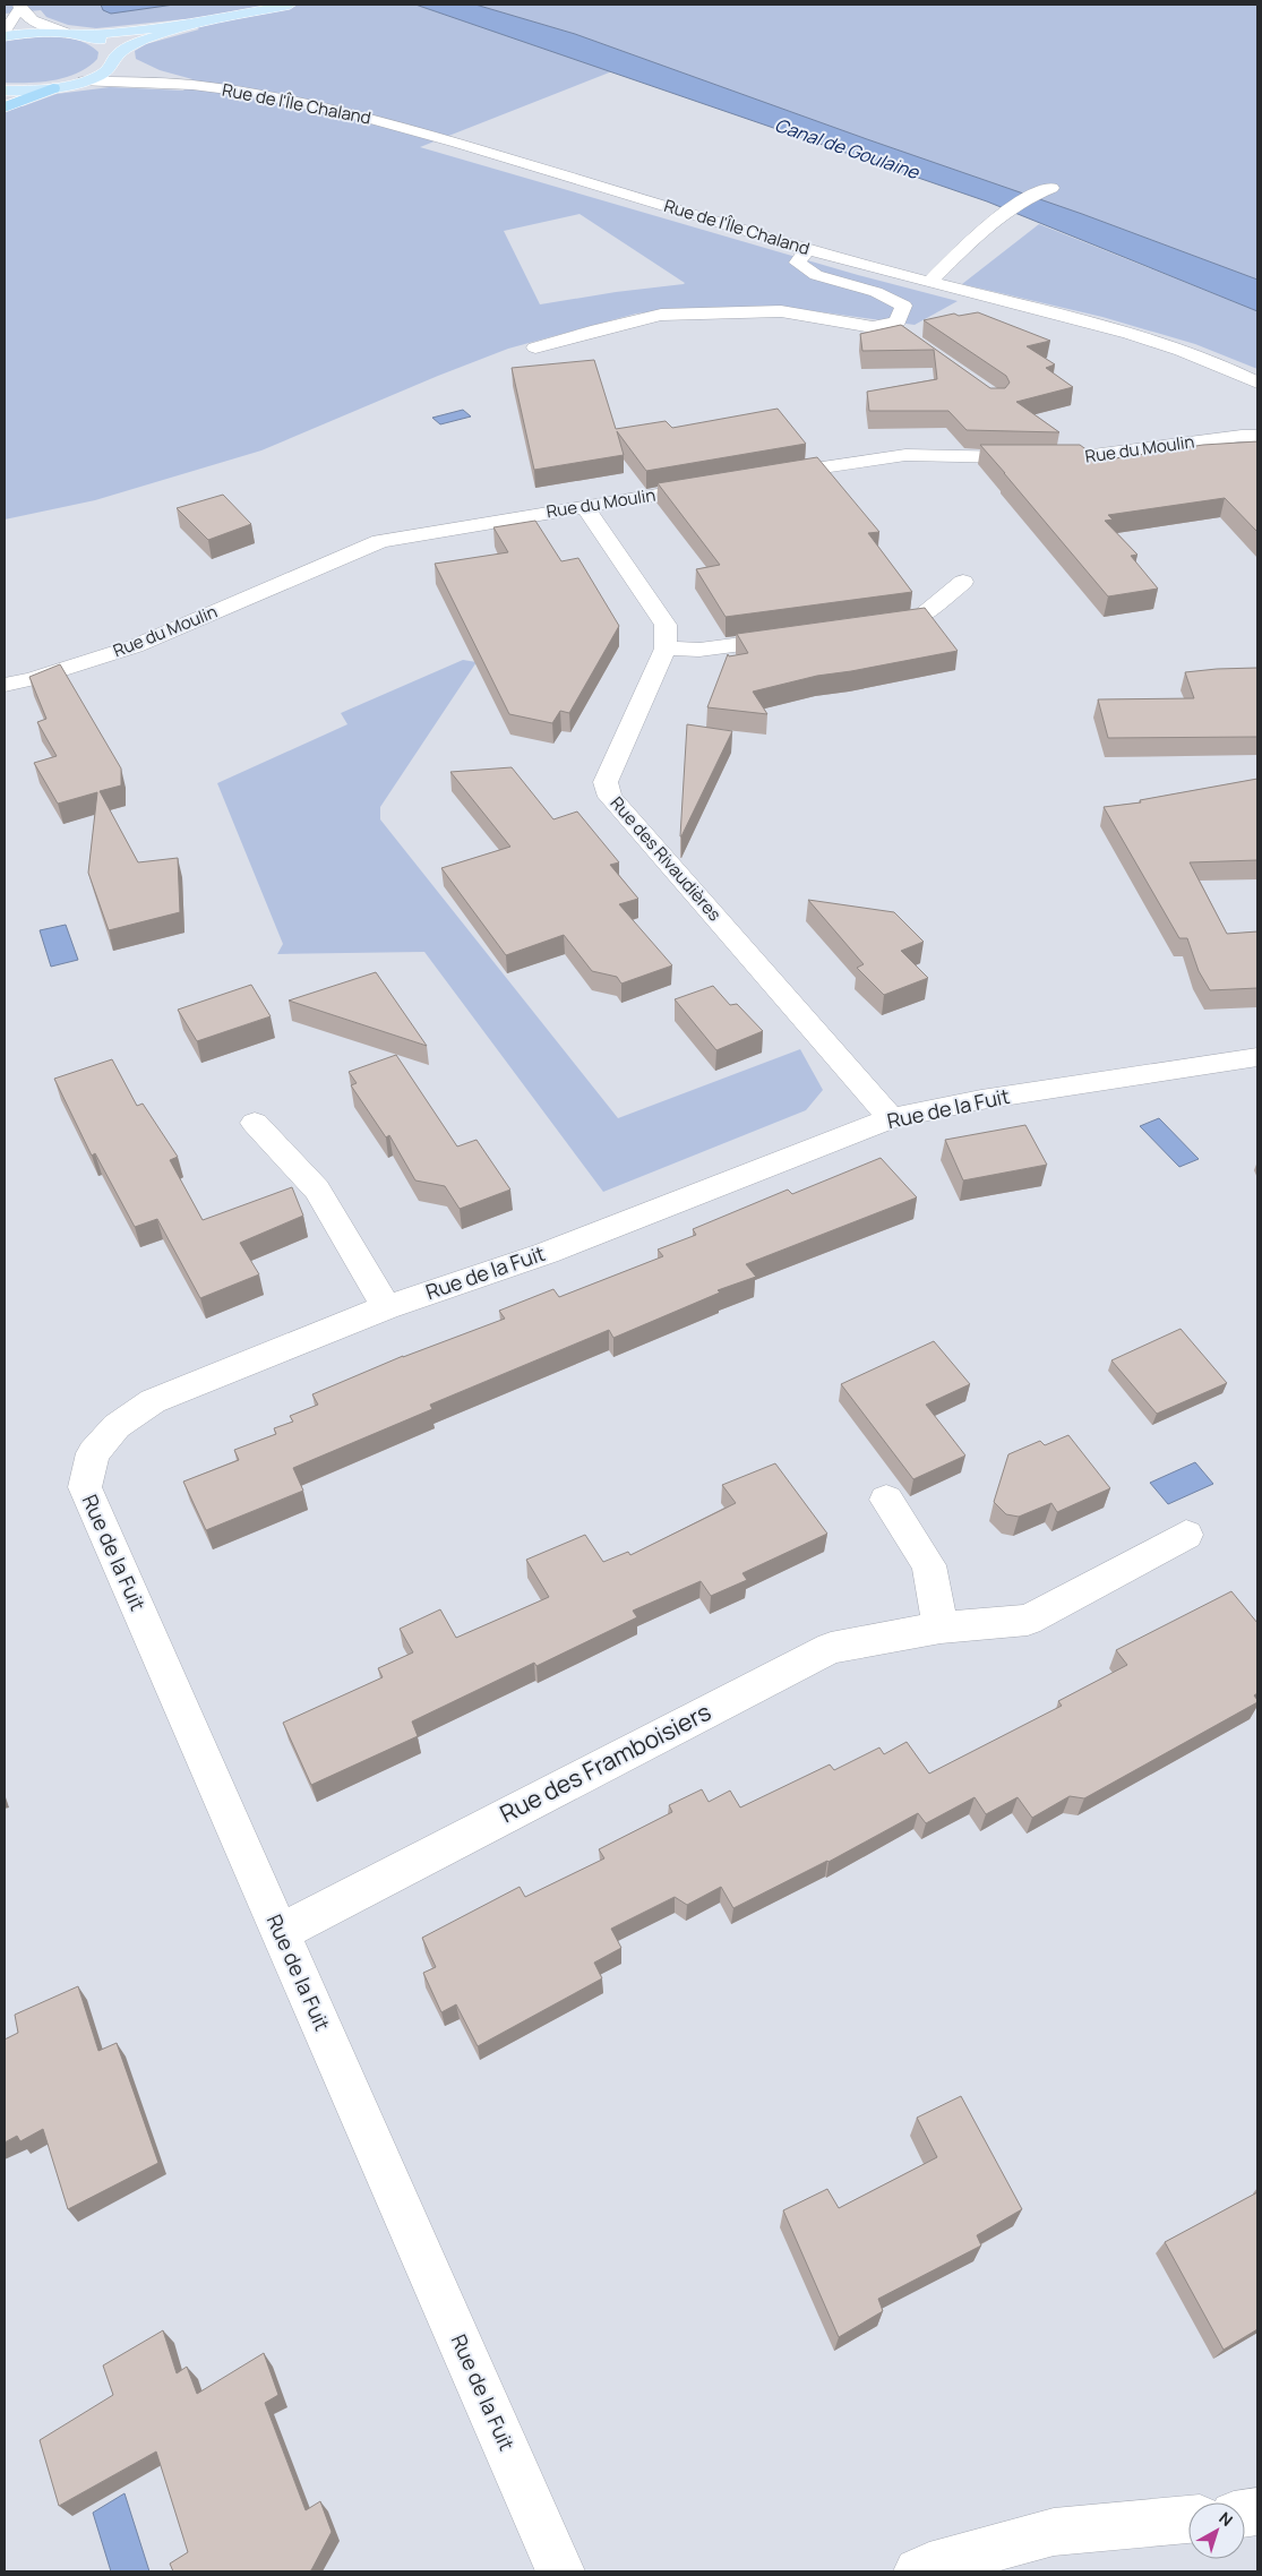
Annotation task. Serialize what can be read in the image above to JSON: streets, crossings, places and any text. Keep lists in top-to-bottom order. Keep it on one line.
{"streets":{"street":["Rue de l'Île Chaland","Rue du Moulin","Rue des Rivaudières","Rue de la Fuit","Rue des Framboisiers"]},"crossings":[["Rue du Moulin","Rue des Rivaudières"],["Rue des Rivaudières","Rue de la Fuit"],["Rue de la Fuit","Rue des Framboisiers"]],"water":["Canal de Goulaine"],"north":"top right"}
